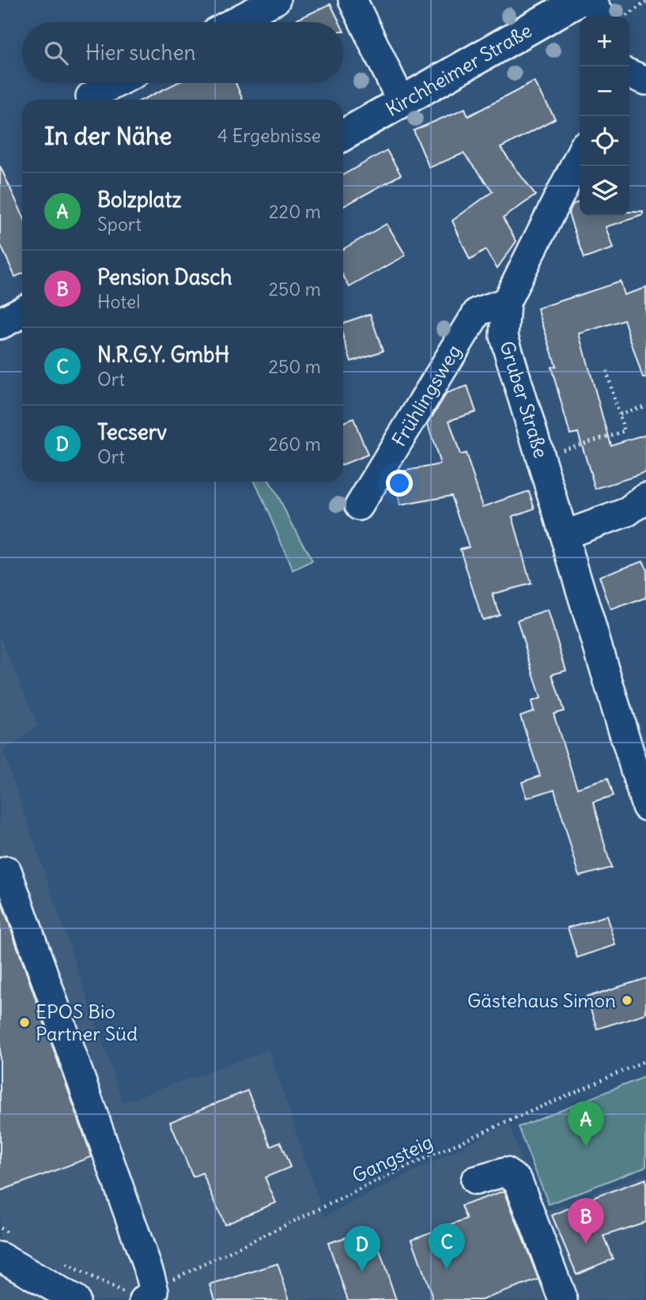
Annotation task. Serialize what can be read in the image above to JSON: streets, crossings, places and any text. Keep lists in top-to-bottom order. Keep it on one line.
{"streets":{"main road":["Kirchheimer Straße"],"street":["Frühlingsweg","Gruber Straße"],"path":["Gangsteig"]},"crossings":[["Frühlingsweg","Gruber Straße"]],"places":["Gästehaus Simon","EPOS Bio Partner Süd"],"page":{"map_buttons":["+","−"],"search":"Hier suchen","heading":["In der Nähe","4 Ergebnisse"],"list":[{"mark":"A","name":"Bolzplatz","note":"Sport","value":"220 m"},{"mark":"B","name":"Pension Dasch","note":"Hotel","value":"250 m"},{"mark":"C","name":"N.R.G.Y. GmbH","note":"Ort","value":"250 m"},{"mark":"D","name":"Tecserv","note":"Ort","value":"260 m"}],"pins":["A","B","C","D"]}}
